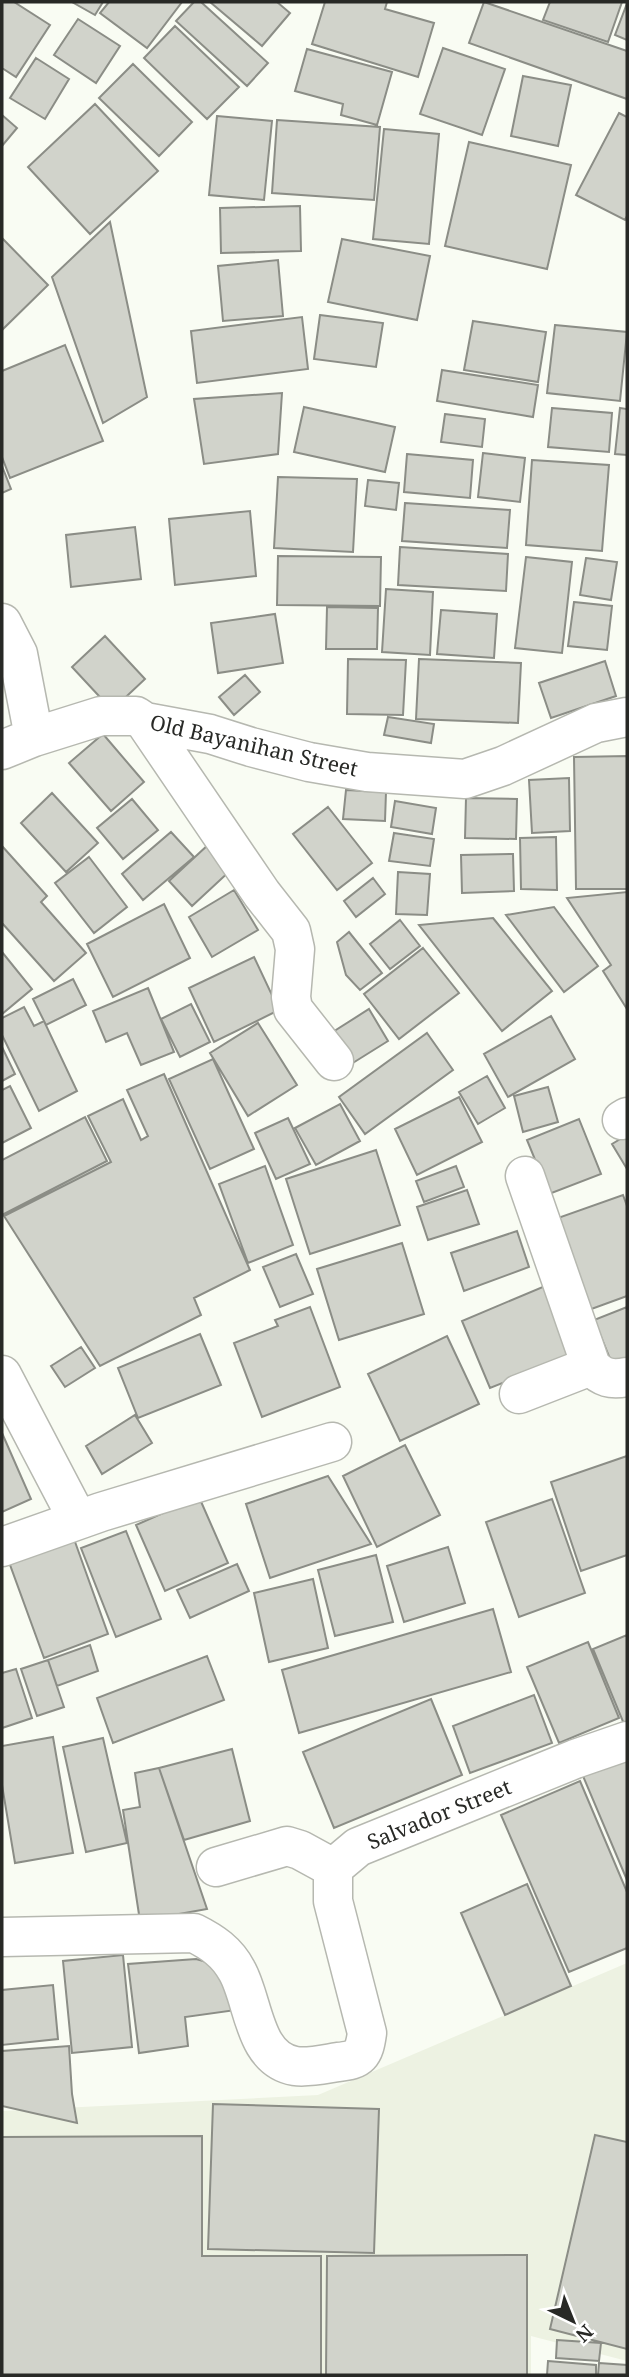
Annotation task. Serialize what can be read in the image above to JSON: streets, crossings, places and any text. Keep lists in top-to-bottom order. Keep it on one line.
{"streets":{"street":["Old Bayanihan Street","Salvador Street"]},"north":"bottom right"}
